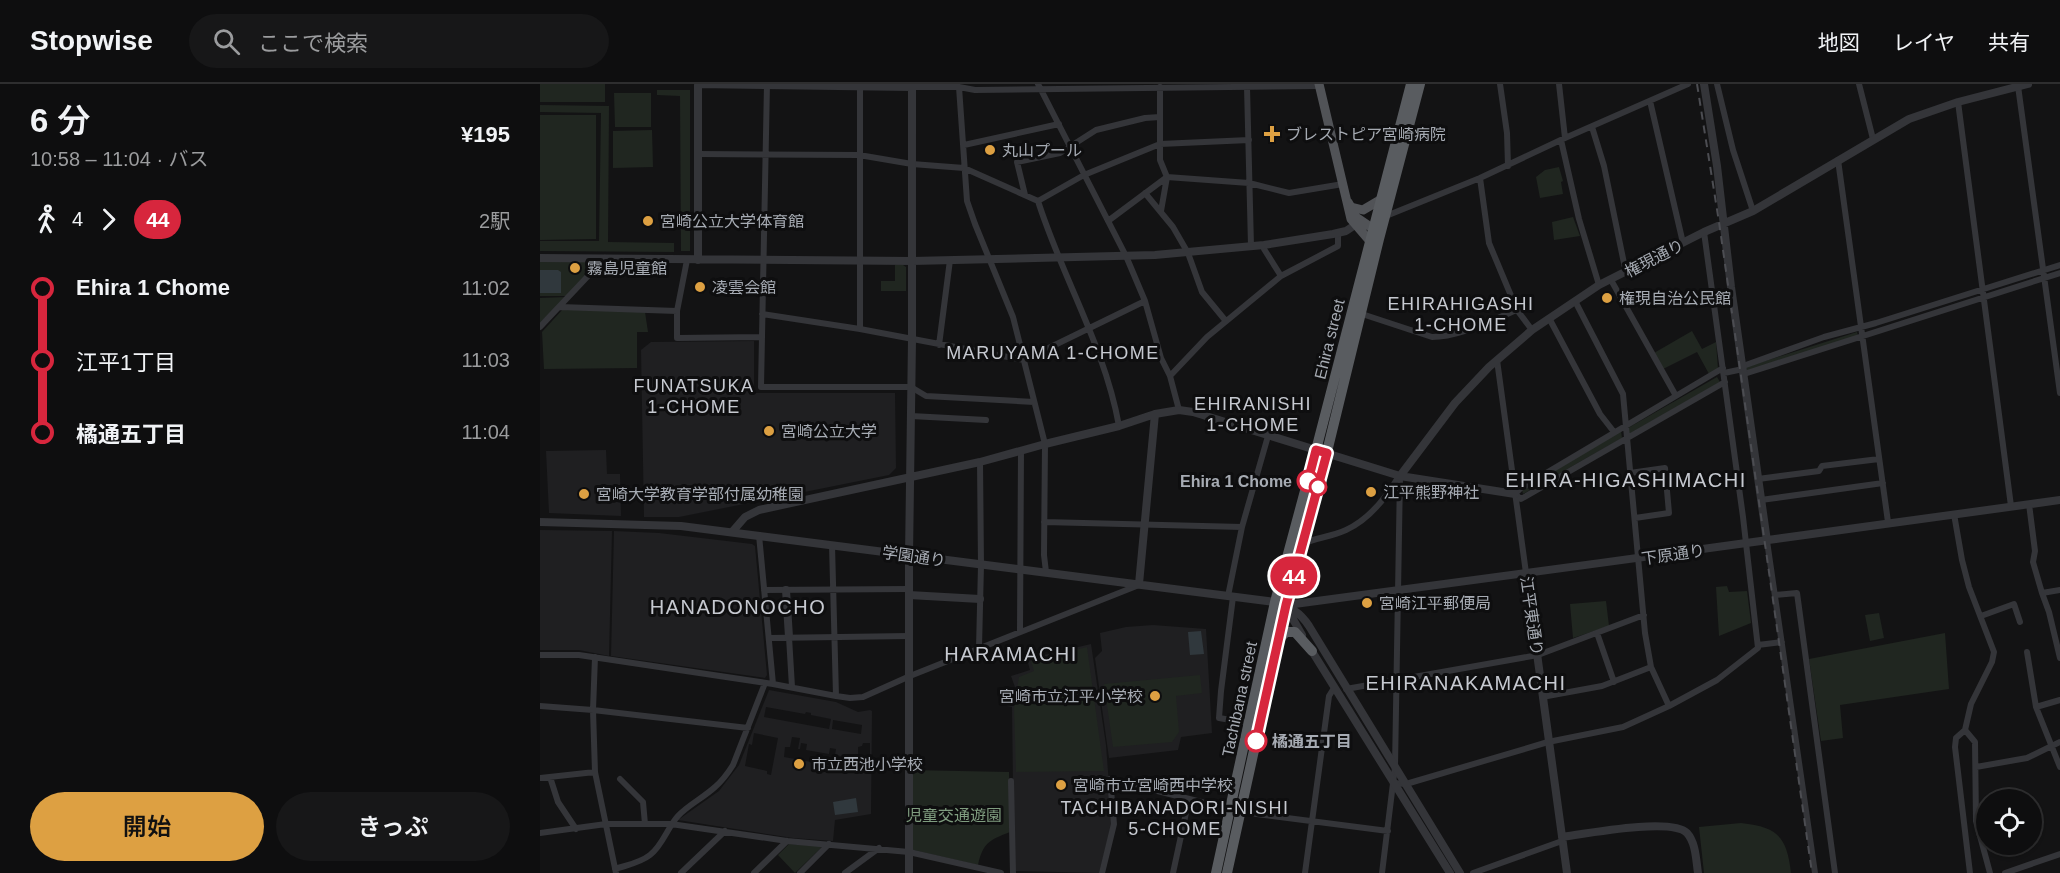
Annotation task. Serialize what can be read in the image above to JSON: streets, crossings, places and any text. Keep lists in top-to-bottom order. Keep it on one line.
{"streets":{"highway":["Ehira street","Tachibana street"],"street":["権現通り","下原通り","学園通り","江平東通り"]},"crossings":[["権現通り","江平東通り"],["Ehira street","下原通り"],["Ehira street","学園通り"],["Ehira street","Tachibana street"],["下原通り","学園通り"],["下原通り","江平東通り"],["下原通り","Tachibana street"],["学園通り","Tachibana street"]],"districts":["EHIRAHIGASHI 1-CHOME","MARUYAMA 1-CHOME","FUNATSUKA 1-CHOME","EHIRANISHI 1-CHOME","EHIRA-HIGASHIMACHI","HANADONOCHO","HARAMACHI","EHIRANAKAMACHI","TACHIBANADORI-NISHI 5-CHOME"],"parks":["児童交通遊園"],"places":{"health":["ブレストピア宮崎病院"],"other":["丸山プール","宮崎公立大学体育館","霧島児童館","凌雲会館","権現自治公民館","宮崎公立大学","Ehira 1 Chome","江平熊野神社","宮崎大学教育学部付属幼稚園","宮崎江平郵便局","宮崎市立江平小学校","橘通五丁目","市立西池小学校","宮崎市立宮崎西中学校"]},"lines":["bus line 44"],"page":{"header":"Stopwise","search":"ここで検索","nav":["地図","レイヤ","共有"],"heading":["6 分","10:58 – 11:04 · バス","¥195"],"on_map":"44","legs":["4","44","2駅"],"list":[{"name":"Ehira 1 Chome","value":"11:02"},{"name":"江平1丁目","value":"11:03"},{"name":"橘通五丁目","value":"11:04"}],"buttons":["開始","きっぷ"]}}
